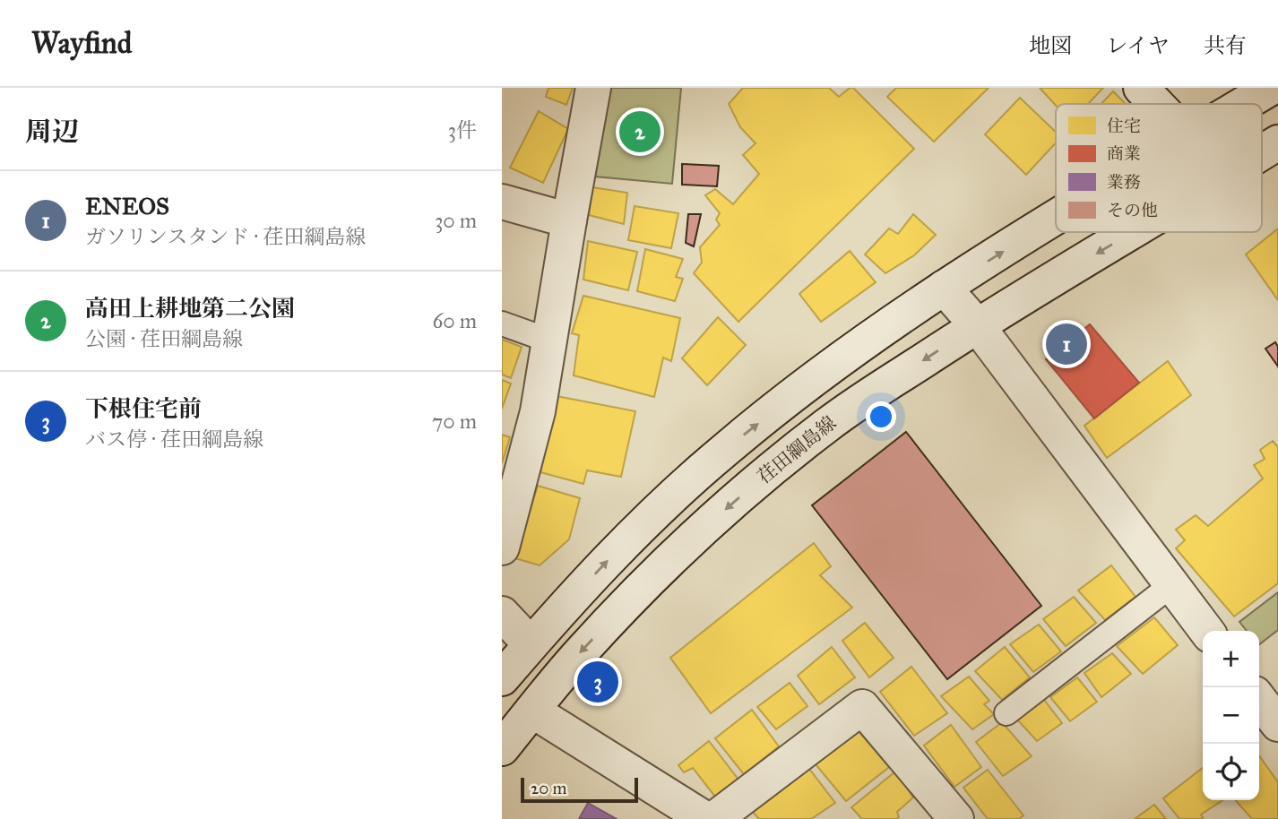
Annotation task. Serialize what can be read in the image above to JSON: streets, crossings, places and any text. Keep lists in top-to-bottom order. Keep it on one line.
{"streets":{"main road":["荏田綱島線"]},"legend":["住宅","商業","業務","その他"],"scale_bar":"20 m","page":{"header":"Wayfind","nav":["地図","レイヤ","共有"],"heading":["周辺","3件"],"pins":["2","1","3"],"list":[{"mark":"1","name":"ENEOS","note":"ガソリンスタンド · 荏田綱島線","value":"30 m"},{"mark":"2","name":"高田上耕地第二公園","note":"公園 · 荏田綱島線","value":"60 m"},{"mark":"3","name":"下根住宅前","note":"バス停 · 荏田綱島線","value":"70 m"}],"map_buttons":["+","−"],"scale":"20 m"}}
